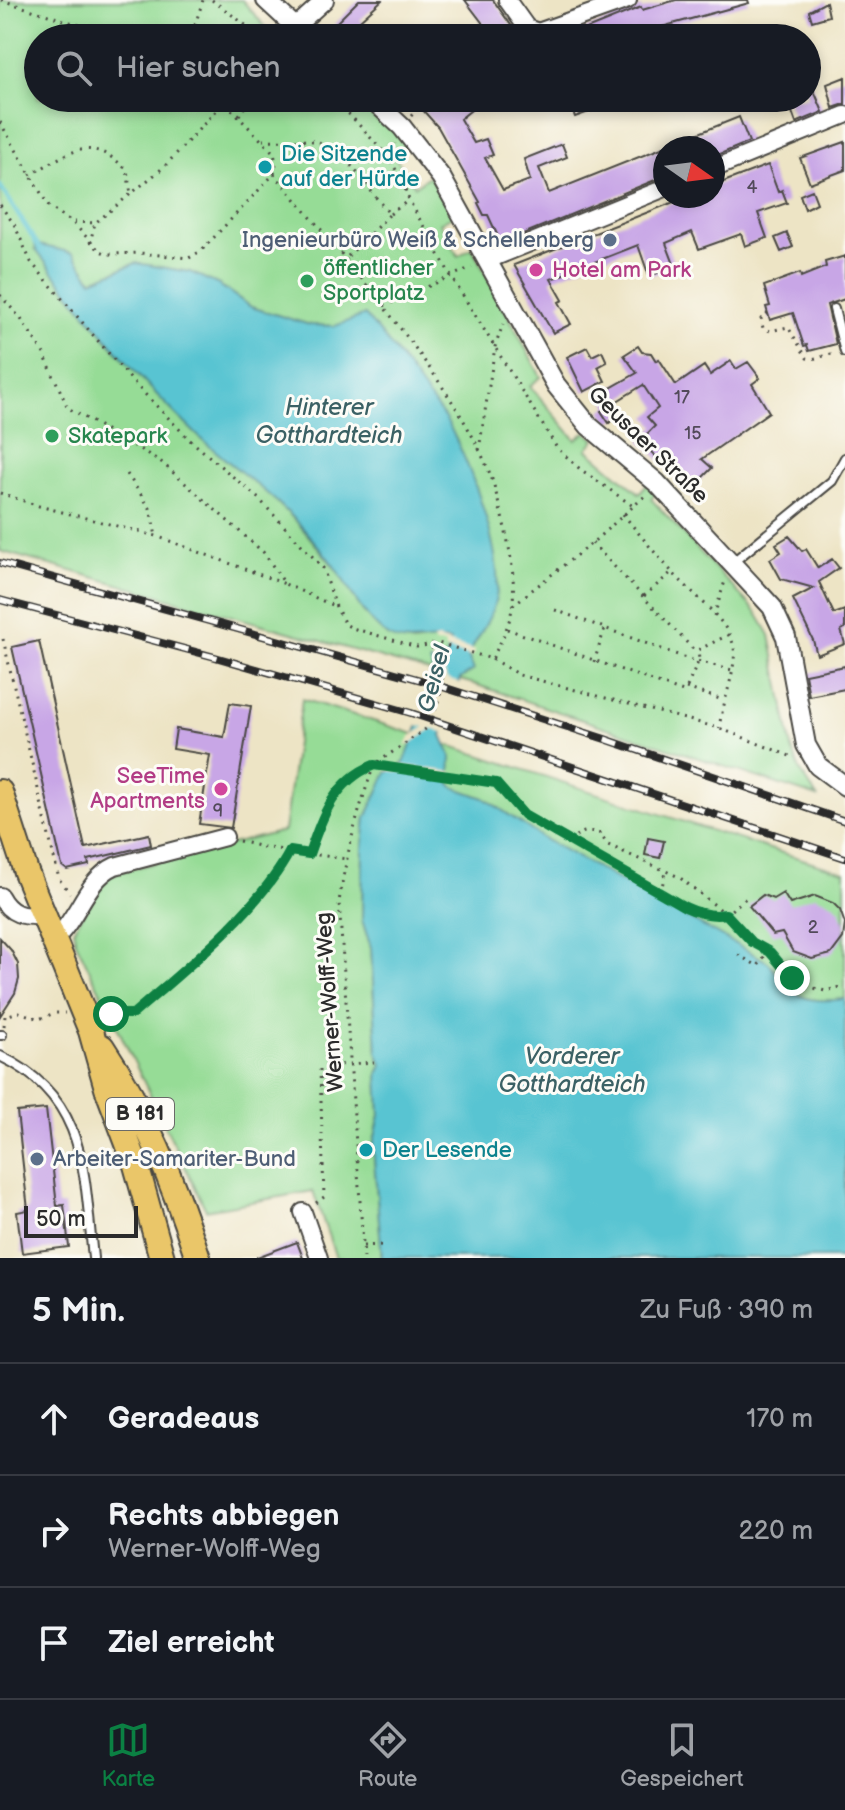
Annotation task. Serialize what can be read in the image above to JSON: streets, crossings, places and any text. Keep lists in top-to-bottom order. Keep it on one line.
{"streets":{"main road":["B 181"],"street":["Geusaer Straße"],"path":["Werner-Wolff-Weg"]},"water":["Hinterer Gotthardteich","Geisel","Vorderer Gotthardteich"],"places":["Die Sitzende auf der Hürde","Ingenieurbüro Weiß & Schellenberg","Hotel am Park","öffentlicher Sportplatz","Skatepark","SeeTime Apartments","Der Lesende","Arbeiter-Samariter-Bund"],"house_numbers":["4","17","15","9","2"],"scale_bar":"50 m","north":"right","page":{"search":"Hier suchen","scale":"50 m","heading":["5 Min.","Zu Fuß · 390 m"],"list":[["Geradeaus","170 m"],["Rechts abbiegen","Werner-Wolff-Weg","220 m"],"Ziel erreicht"],"nav":["Karte","Route","Gespeichert"]}}
